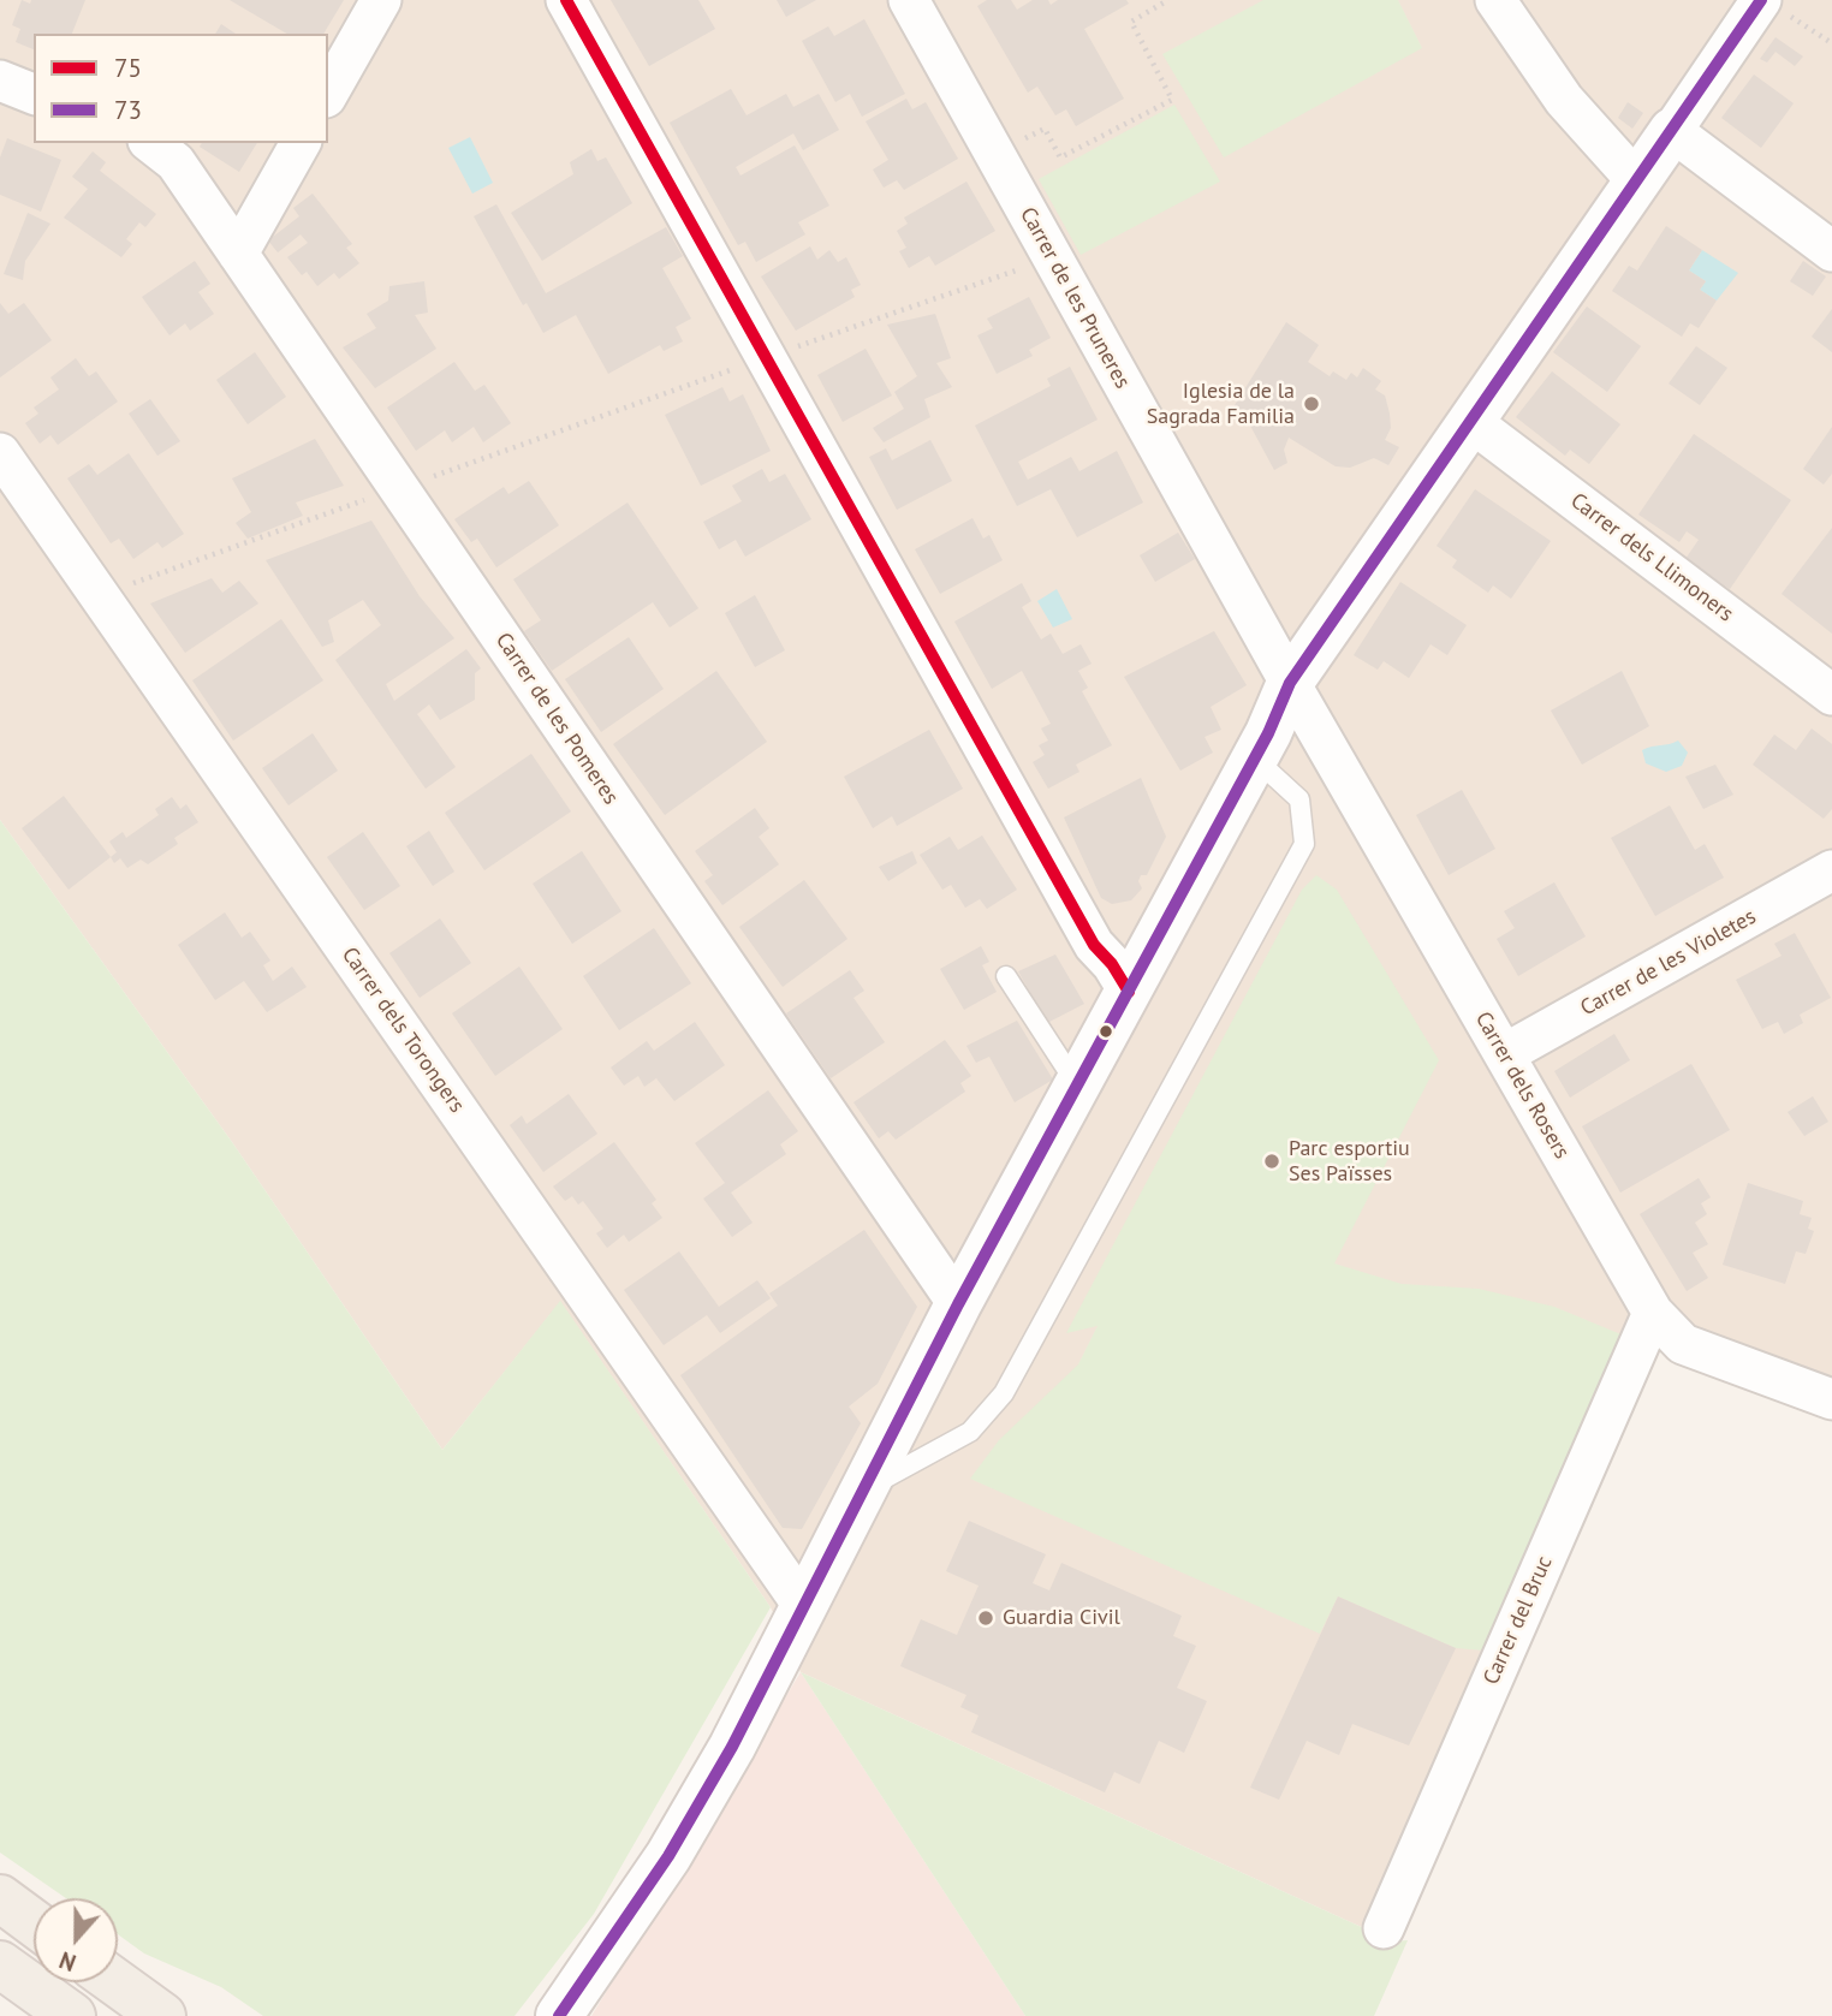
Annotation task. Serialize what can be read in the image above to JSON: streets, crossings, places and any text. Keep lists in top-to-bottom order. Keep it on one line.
{"streets":{"street":["Carrer de les Pruneres","Carrer dels Llimoners","Carrer de les Pomeres","Carrer de les Violetes","Carrer dels Torongers","Carrer dels Rosers","Carrer del Bruc"]},"crossings":[["Carrer de les Pruneres","Carrer dels Rosers"],["Carrer de les Violetes","Carrer dels Rosers"],["Carrer dels Rosers","Carrer del Bruc"]],"places":["Iglesia de la Sagrada Familia","Parc esportiu Ses Païsses","Guardia Civil"],"lines":["transit line 75","transit line 73"],"legend":["75","73"],"north":"bottom"}
